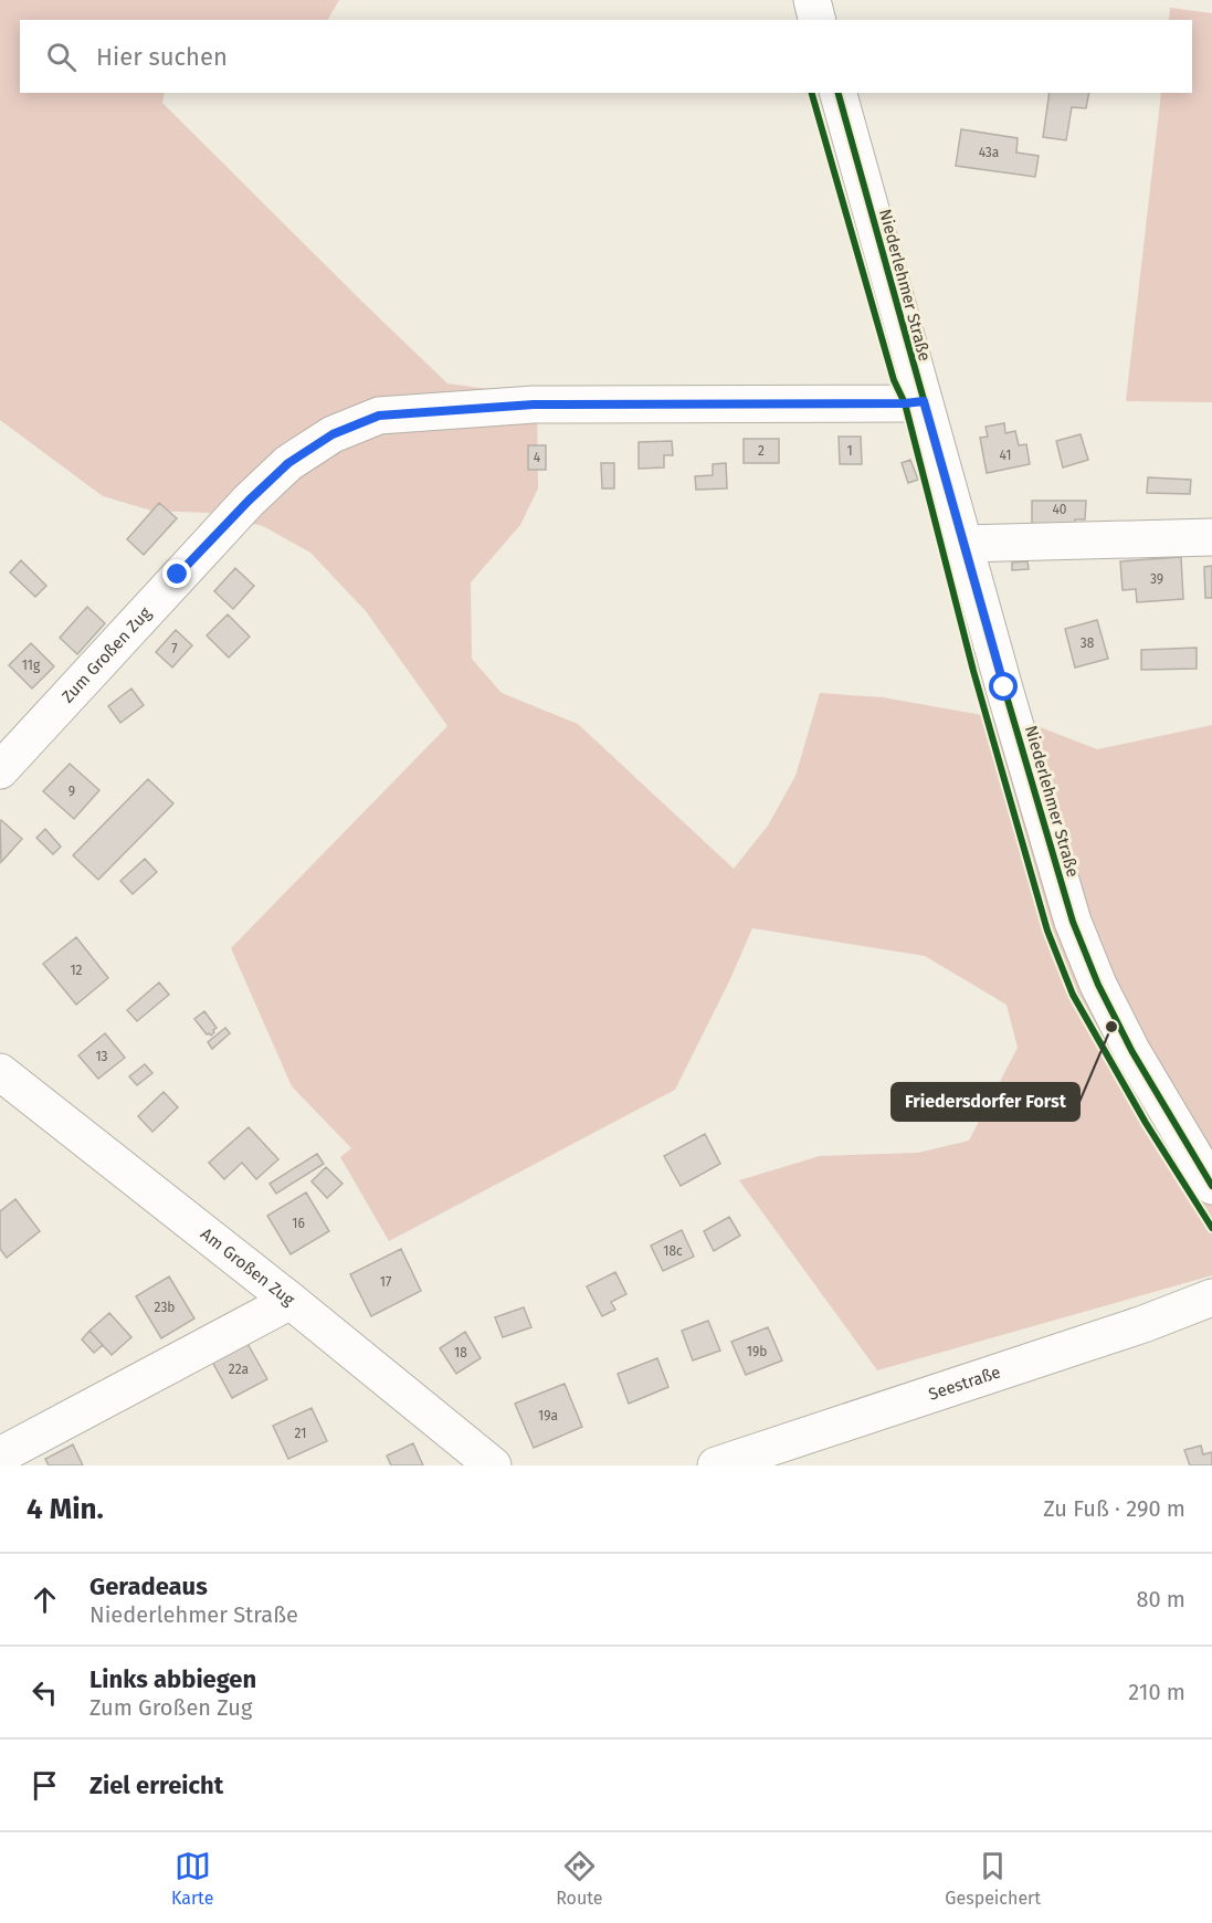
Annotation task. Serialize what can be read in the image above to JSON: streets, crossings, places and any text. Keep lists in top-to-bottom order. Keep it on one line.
{"streets":{"street":["Niederlehmer Straße","Zum Großen Zug","Am Großen Zug","Seestraße"]},"crossings":[["Niederlehmer Straße","Zum Großen Zug"]],"places":["Friedersdorfer Forst"],"house_numbers":["43a","2","1","41","4","40","39","38","7","11g","9","12","13","16","18c","17","23b","19b","18","22a","19a","21"],"page":{"search":"Hier suchen","heading":["4 Min.","Zu Fuß · 290 m"],"list":[["Geradeaus","Niederlehmer Straße","80 m"],["Links abbiegen","Zum Großen Zug","210 m"],"Ziel erreicht"],"nav":["Karte","Route","Gespeichert"]}}
